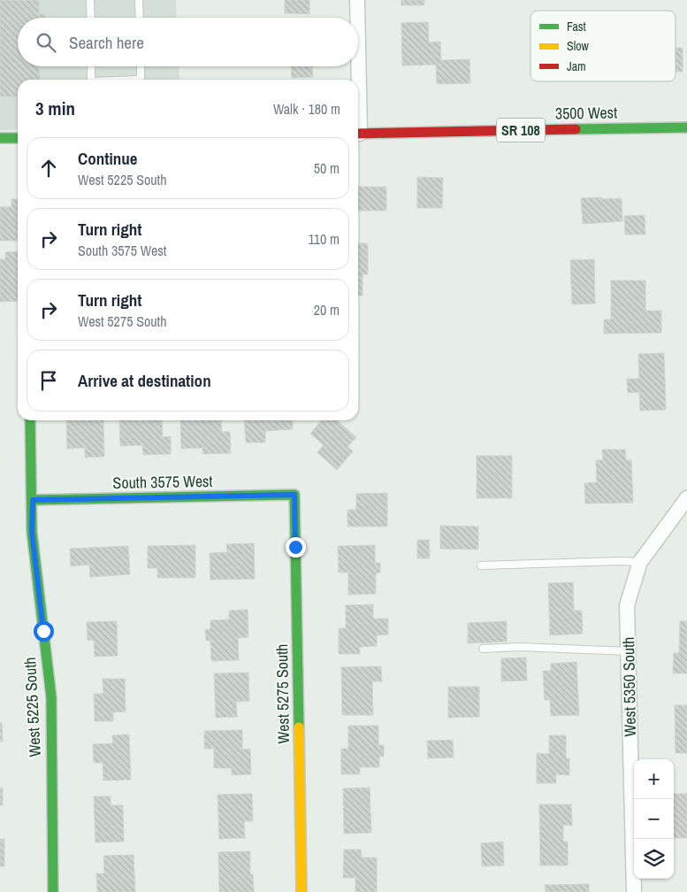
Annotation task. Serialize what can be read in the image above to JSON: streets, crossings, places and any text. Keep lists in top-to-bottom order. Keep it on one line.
{"streets":{"street":["3500 West","SR 108","South 3575 West","West 5350 South","West 5275 South","West 5225 South"]},"crossings":[["South 3575 West","West 5275 South"],["South 3575 West","West 5225 South"]],"legend":["Fast","Slow","Jam"],"page":{"search":"Search here","heading":["3 min","Walk · 180 m"],"list":[["Continue","West 5225 South","50 m"],["Turn right","South 3575 West","110 m"],["Turn right","West 5275 South","20 m"],"Arrive at destination"],"map_buttons":["+","−"]}}
